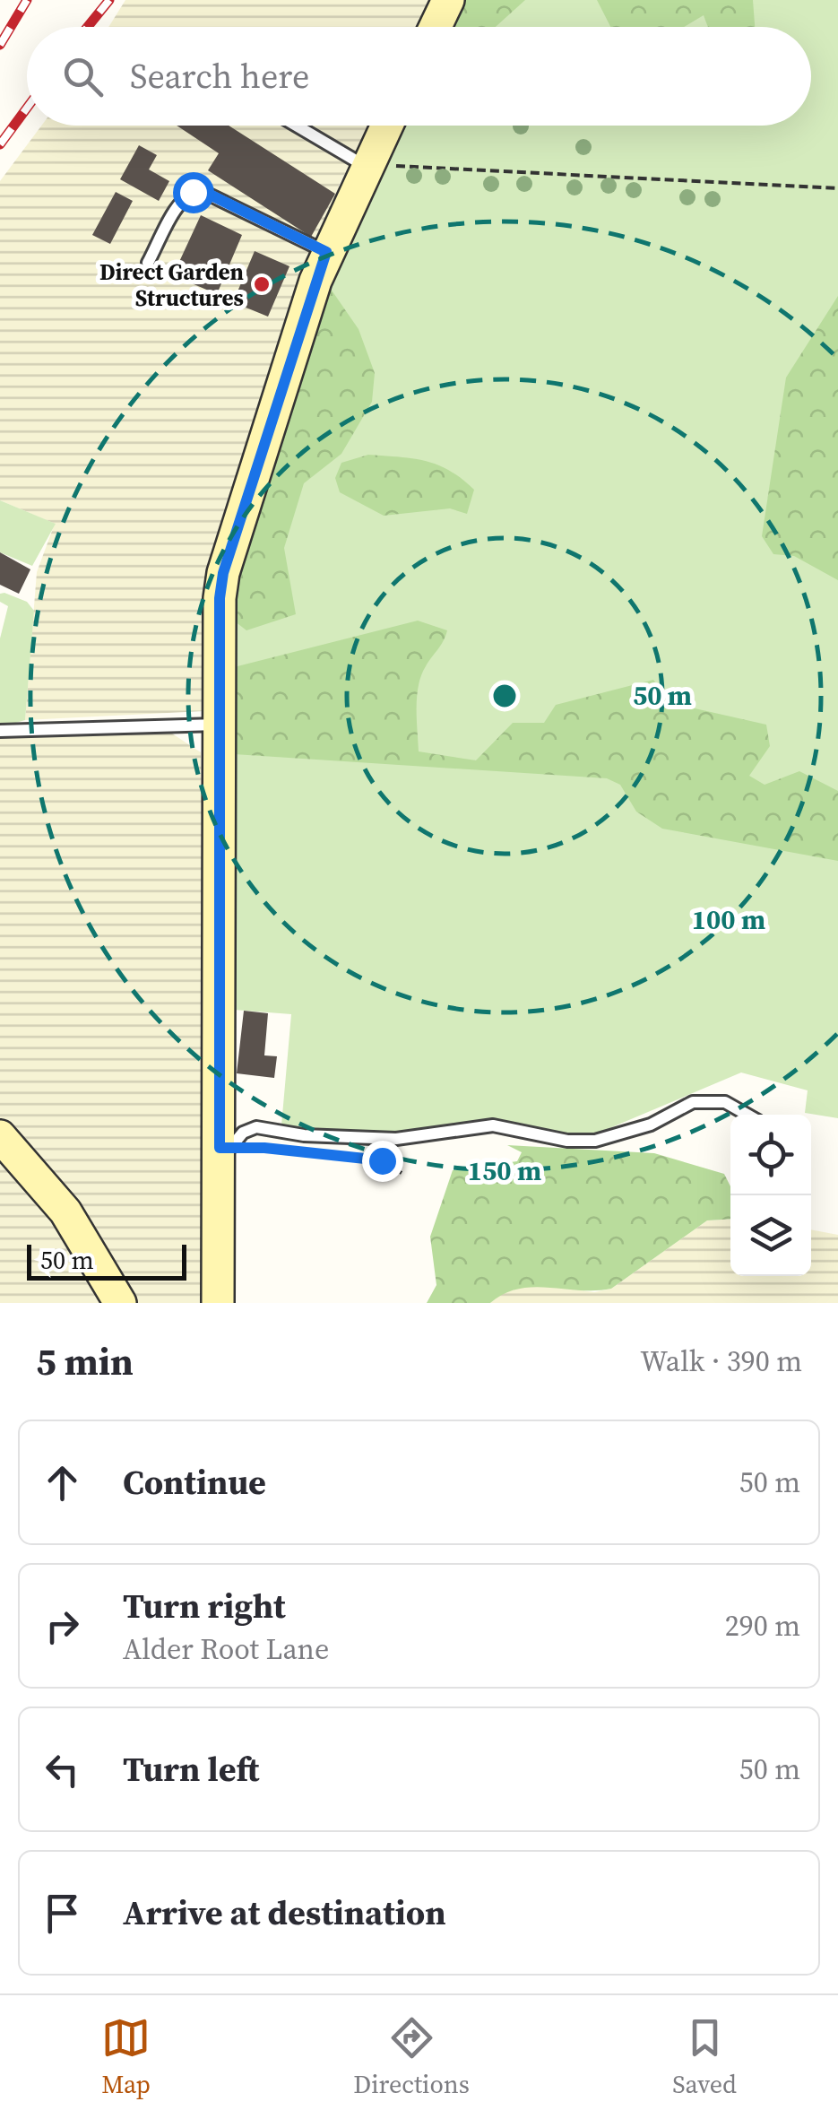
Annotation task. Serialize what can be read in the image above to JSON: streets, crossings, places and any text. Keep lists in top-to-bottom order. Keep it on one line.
{"places":["Direct Garden Structures"],"scale_bar":"50 m","page":{"search":"Search here","scale":"50 m","heading":["5 min","Walk · 390 m"],"list":[["Continue","50 m"],["Turn right","Alder Root Lane","290 m"],["Turn left","50 m"],"Arrive at destination"],"nav":["Map","Directions","Saved"]},"rings":["50 m","100 m","150 m"]}
